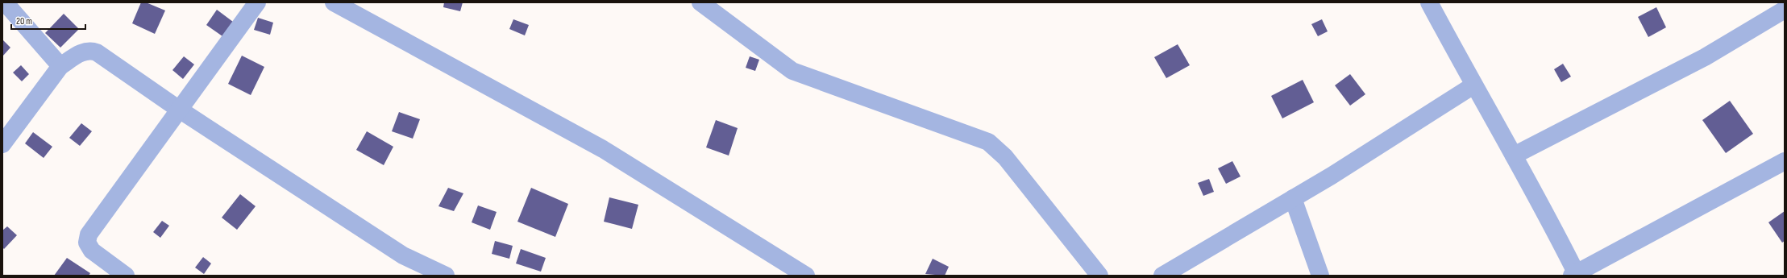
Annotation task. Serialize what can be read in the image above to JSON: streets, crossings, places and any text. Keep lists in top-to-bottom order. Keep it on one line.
{"scale_bar":"20 m"}
